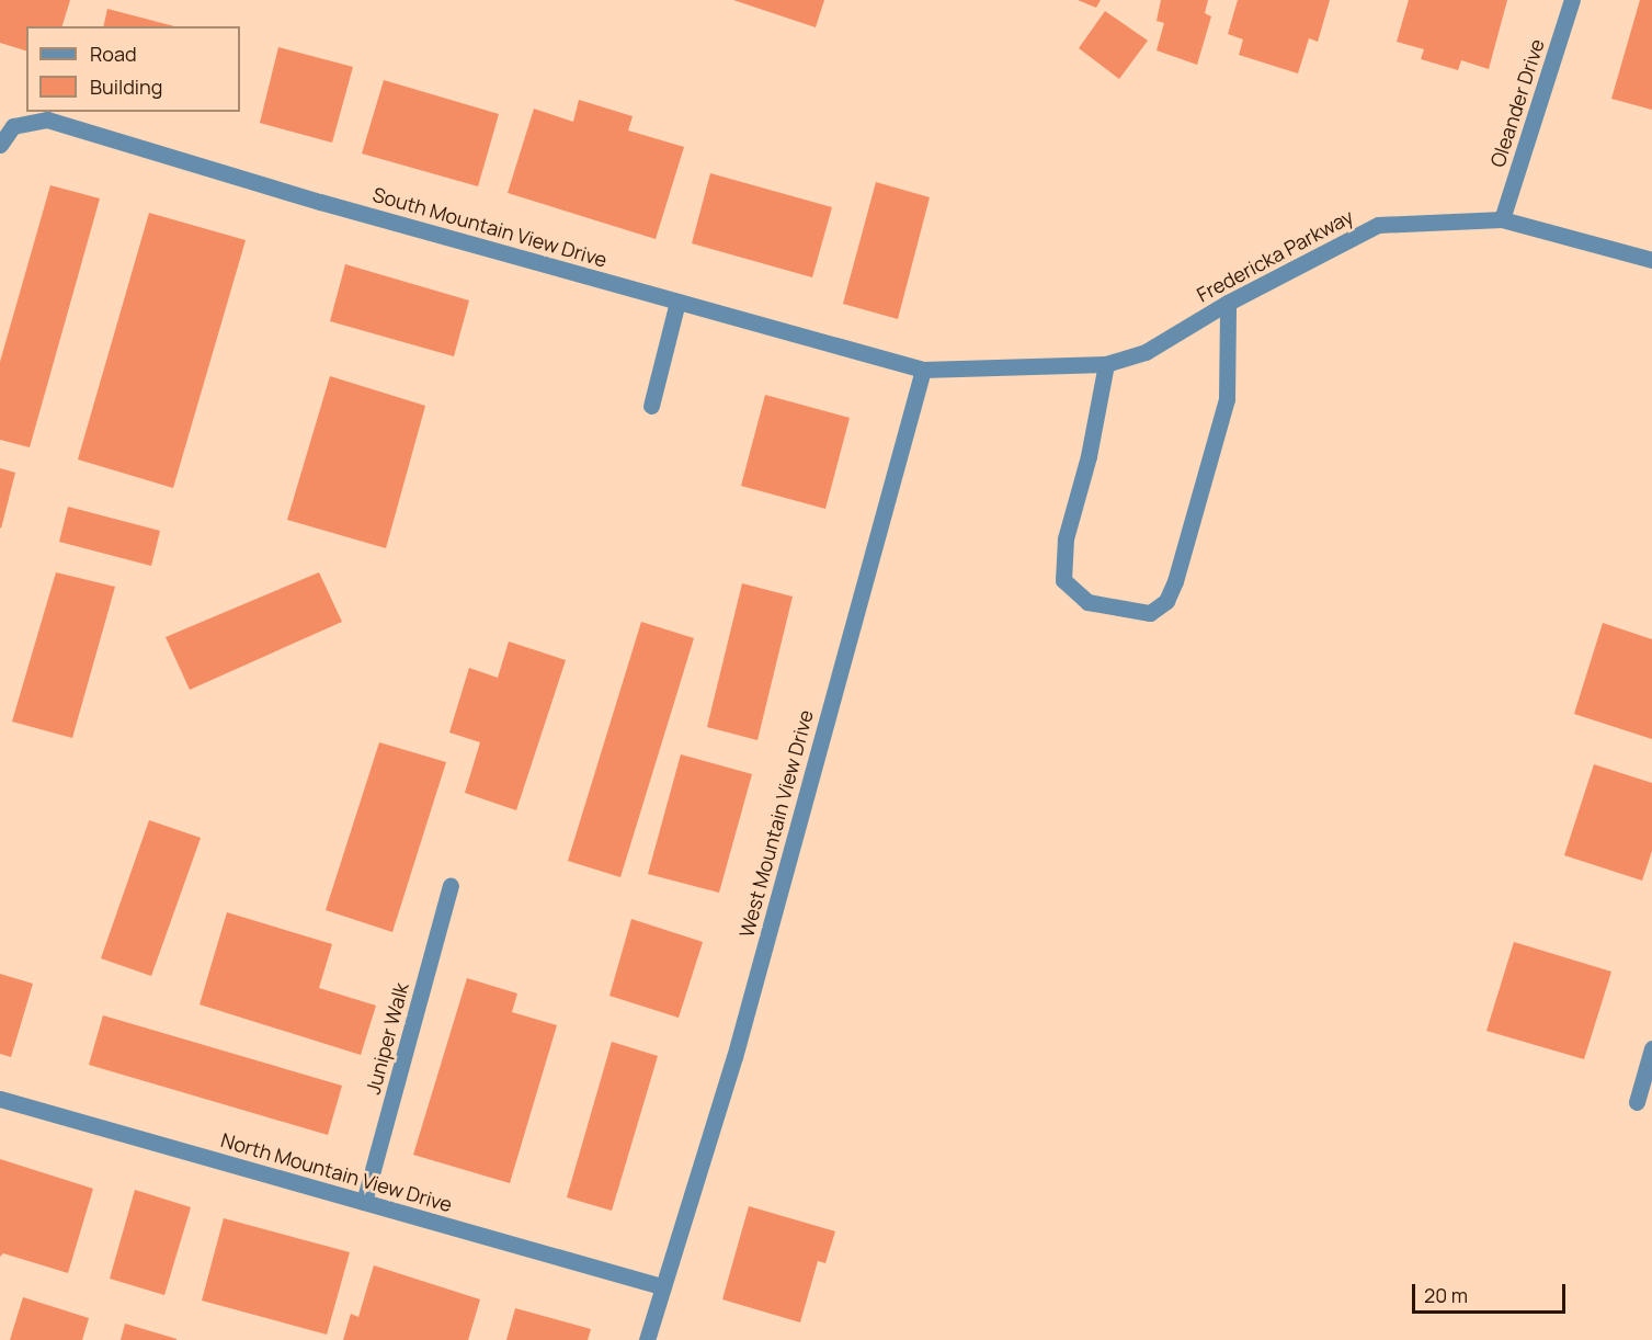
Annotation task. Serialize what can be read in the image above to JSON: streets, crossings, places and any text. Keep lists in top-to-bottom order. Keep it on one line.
{"streets":{"street":["Oleander Drive","South Mountain View Drive","Fredericka Parkway","West Mountain View Drive","Juniper Walk","North Mountain View Drive"]},"crossings":[["Oleander Drive","Fredericka Parkway"],["South Mountain View Drive","Fredericka Parkway"],["South Mountain View Drive","West Mountain View Drive"],["Fredericka Parkway","West Mountain View Drive"],["West Mountain View Drive","North Mountain View Drive"],["Juniper Walk","North Mountain View Drive"]],"legend":["Road","Building"],"scale_bar":"20 m"}
